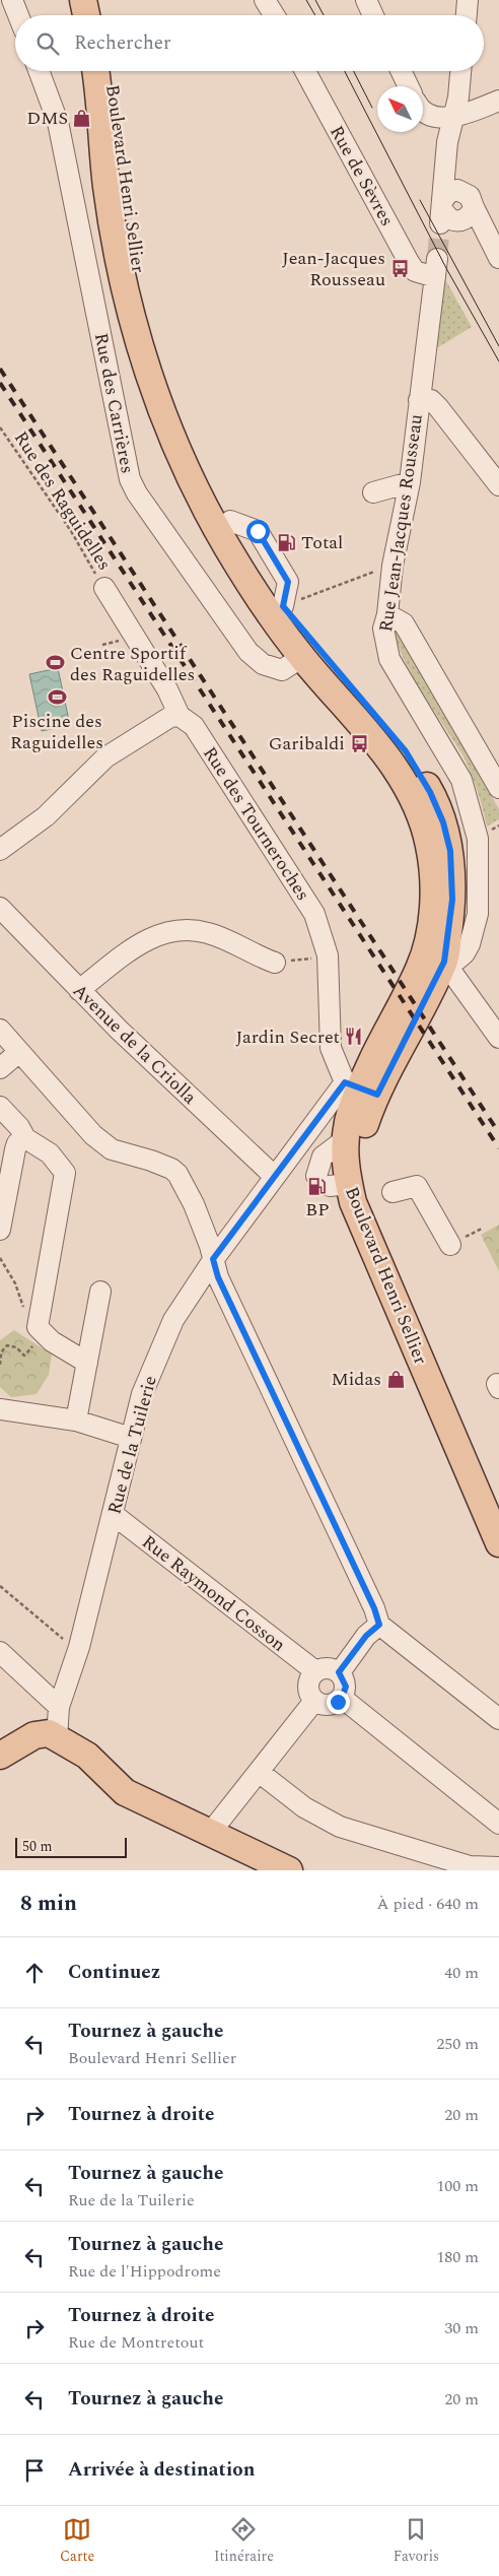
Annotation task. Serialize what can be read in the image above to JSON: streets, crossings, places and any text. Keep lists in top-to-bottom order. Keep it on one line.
{"streets":{"main road":["Boulevard Henri Sellier"],"street":["Rue de Sèvres","Rue des Carrières","Rue Jean-Jacques Rousseau","Rue des Tourneroches","Avenue de la Criolla","Rue de la Tuilerie","Rue Raymond Cosson"],"path":["Rue des Raguidelles"]},"crossings":[["Rue de Sèvres","Rue Jean-Jacques Rousseau"],["Boulevard Henri Sellier","Rue des Carrières"],["Boulevard Henri Sellier","Rue Jean-Jacques Rousseau"],["Boulevard Henri Sellier","Rue des Tourneroches"],["Boulevard Henri Sellier","Rue de la Tuilerie"],["Rue des Raguidelles","Rue des Tourneroches"],["Rue des Tourneroches","Rue de la Tuilerie"],["Avenue de la Criolla","Rue de la Tuilerie"],["Rue de la Tuilerie","Rue Raymond Cosson"]],"places":{"shop":["DMS","Midas"],"bus stop":["Jean-Jacques Rousseau","Garibaldi"],"fuel station":["Total","BP"],"sports":["Centre Sportif des Raguidelles","Piscine des Raguidelles"],"restaurant":["Jardin Secret"]},"scale_bar":"50 m","north":"top left","page":{"search":"Rechercher","scale":"50 m","heading":["8 min","À pied · 640 m"],"list":[["Continuez","40 m"],["Tournez à gauche","Boulevard Henri Sellier","250 m"],["Tournez à droite","20 m"],["Tournez à gauche","Rue de la Tuilerie","100 m"],["Tournez à gauche","Rue de l'Hippodrome","180 m"],["Tournez à droite","Rue de Montretout","30 m"],["Tournez à gauche","20 m"],"Arrivée à destination"],"nav":["Carte","Itinéraire","Favoris"]}}
